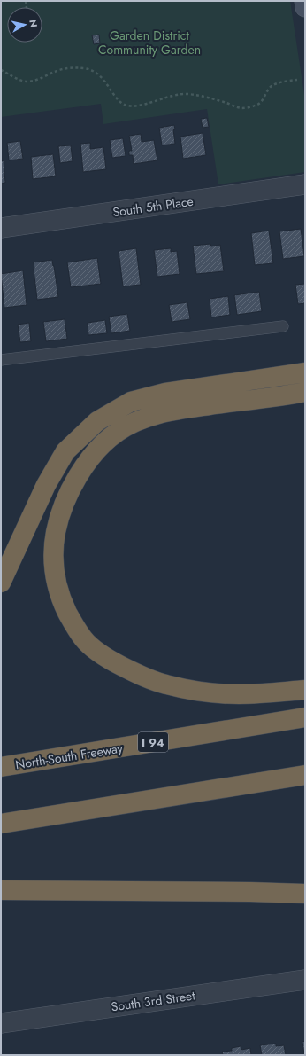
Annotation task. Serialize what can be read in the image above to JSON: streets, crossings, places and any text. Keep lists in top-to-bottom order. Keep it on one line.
{"streets":{"highway":["I 94","North-South Freeway"],"street":["South 5th Place","South 3rd Street"]},"parks":["Garden District Community Garden"],"north":"right"}
